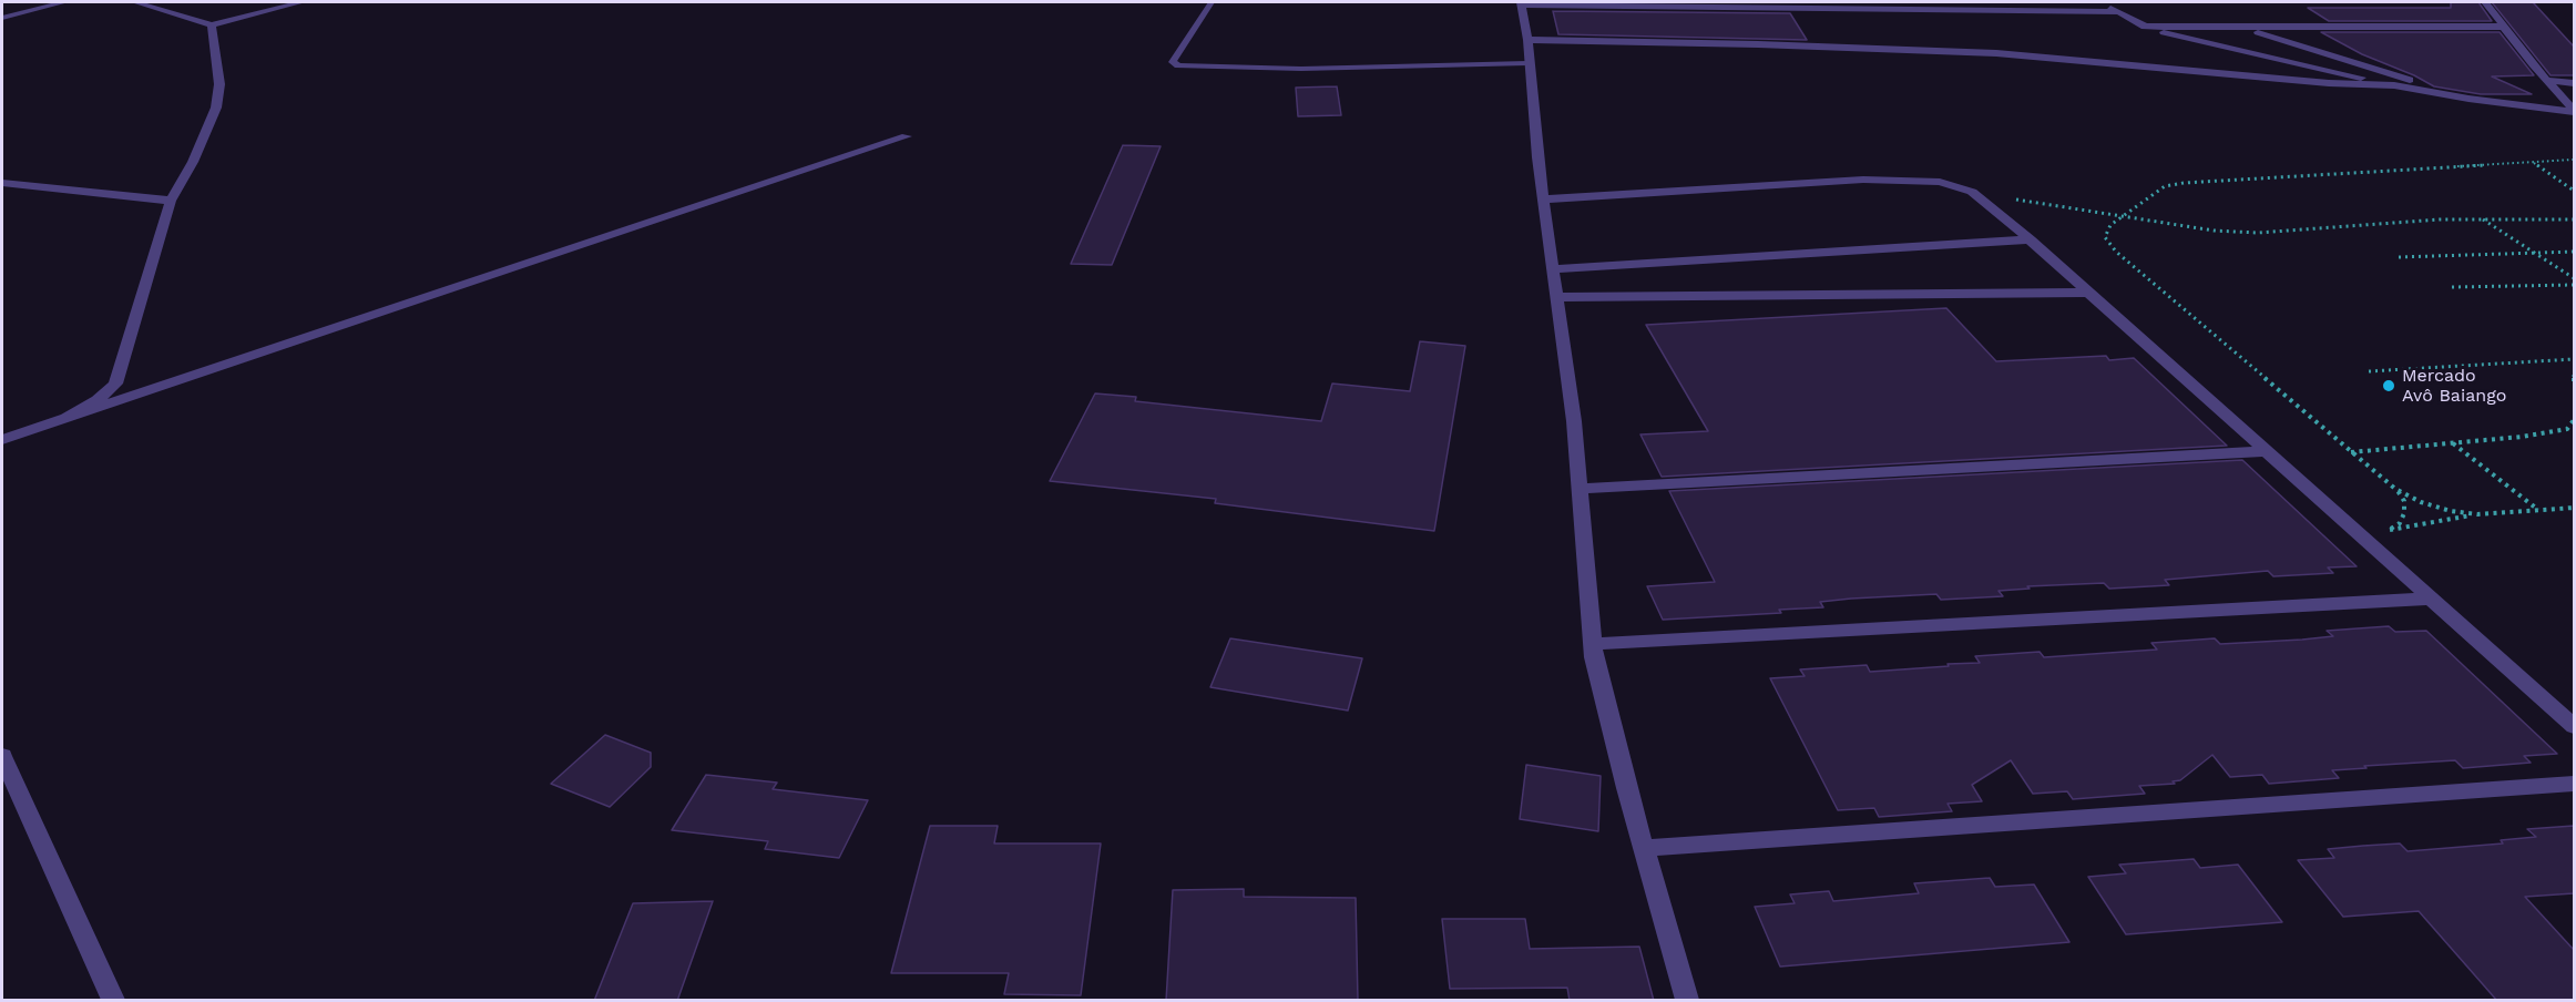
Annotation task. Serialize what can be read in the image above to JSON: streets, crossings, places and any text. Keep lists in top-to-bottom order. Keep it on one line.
{"places":["Mercado Avô Baiango"]}
